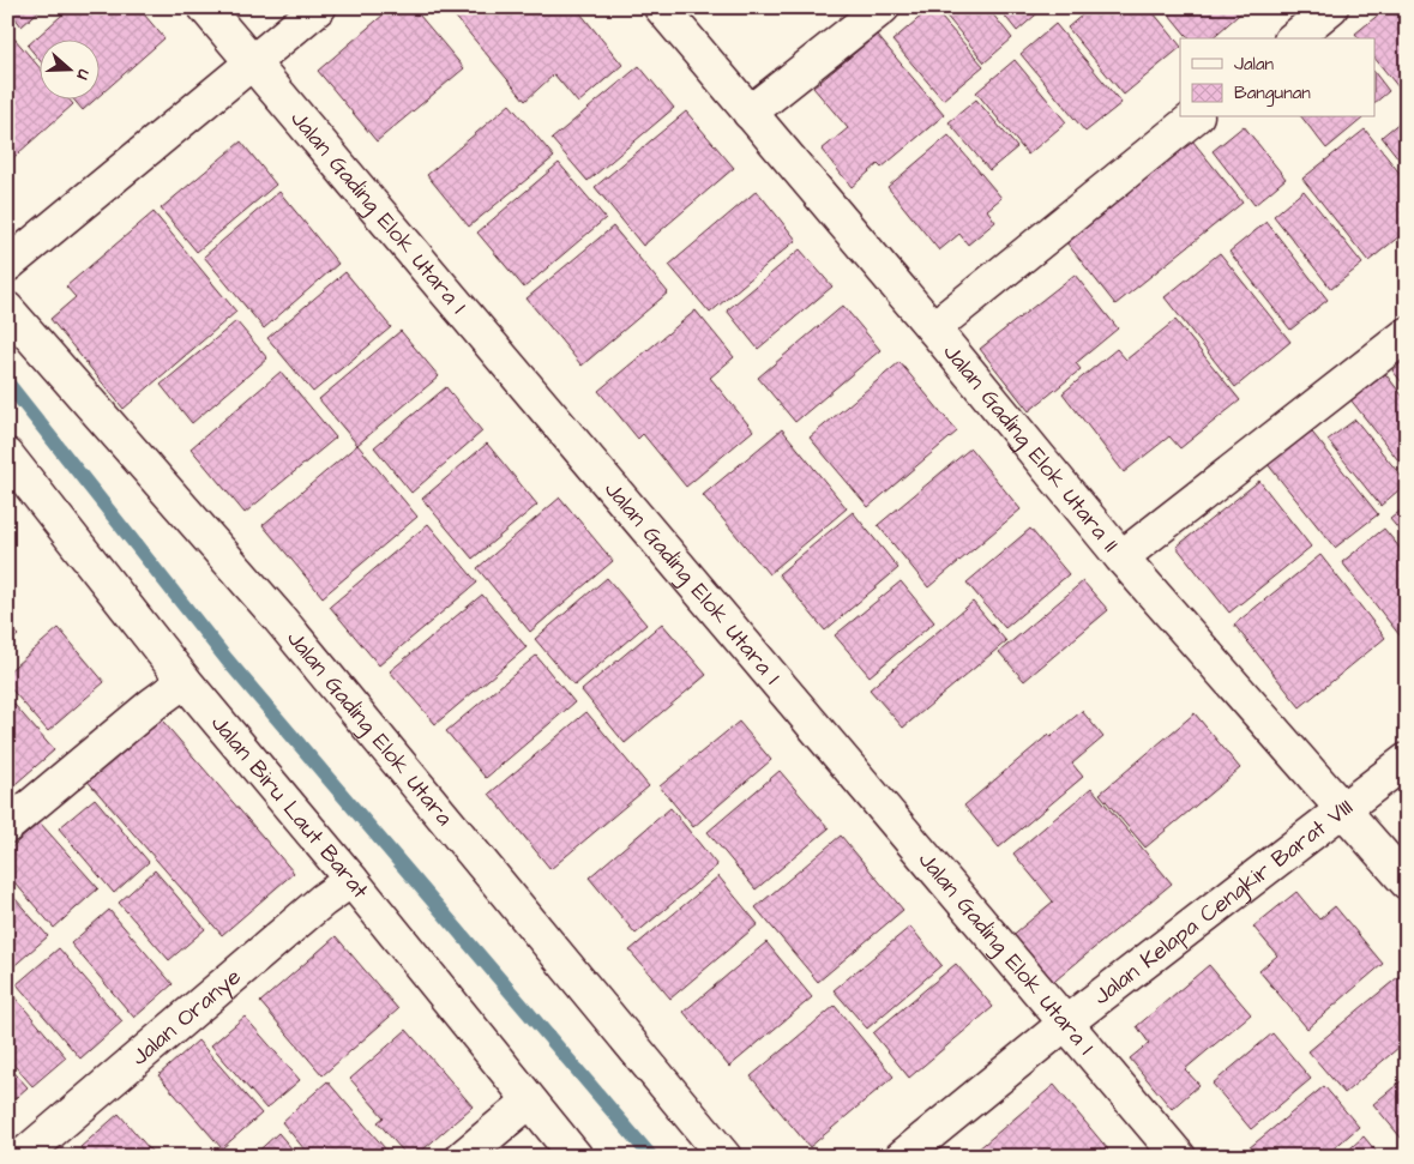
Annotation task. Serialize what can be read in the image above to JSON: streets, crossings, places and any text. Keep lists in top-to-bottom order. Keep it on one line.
{"streets":{"street":["Jalan Gading Elok Utara I","Jalan Gading Elok Utara II","Jalan Gading Elok Utara","Jalan Biru Laut Barat","Jalan Kelapa Cengkir Barat VIII","Jalan Oranye"]},"crossings":[["Jalan Gading Elok Utara I","Jalan Kelapa Cengkir Barat VIII"],["Jalan Gading Elok Utara II","Jalan Kelapa Cengkir Barat VIII"],["Jalan Biru Laut Barat","Jalan Oranye"]],"legend":["Jalan","Bangunan"],"north":"right"}
